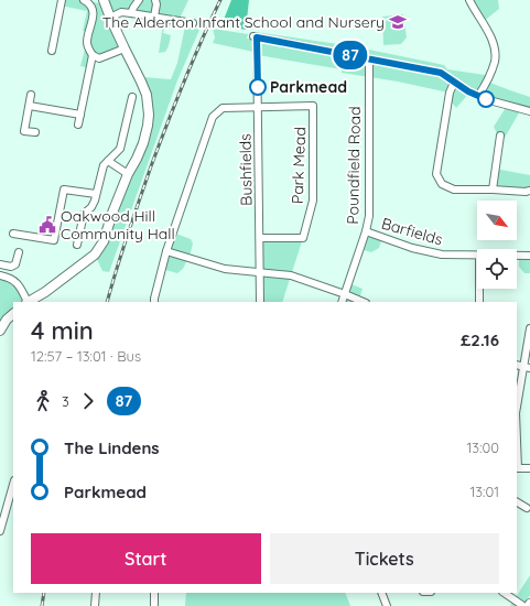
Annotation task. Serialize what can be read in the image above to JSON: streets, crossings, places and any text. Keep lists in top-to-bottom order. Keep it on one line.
{"streets":{"street":["Park Mead","Poundfield Road","Bushfields","Barfields"]},"crossings":[["Park Mead","Bushfields"],["Poundfield Road","Bushfields"],["Poundfield Road","Barfields"]],"places":{"school or university":["The Alderton Infant School and Nursery"],"other":["Parkmead"],"public building":["Oakwood Hill Community Hall"]},"lines":["bus line 87"],"north":"bottom right","page":{"on_map":"87","heading":["4 min","12:57 – 13:01 · Bus","£2.16"],"legs":["3","87"],"list":[{"name":"The Lindens","value":"13:00"},{"name":"Parkmead","value":"13:01"}],"buttons":["Start","Tickets"]}}
